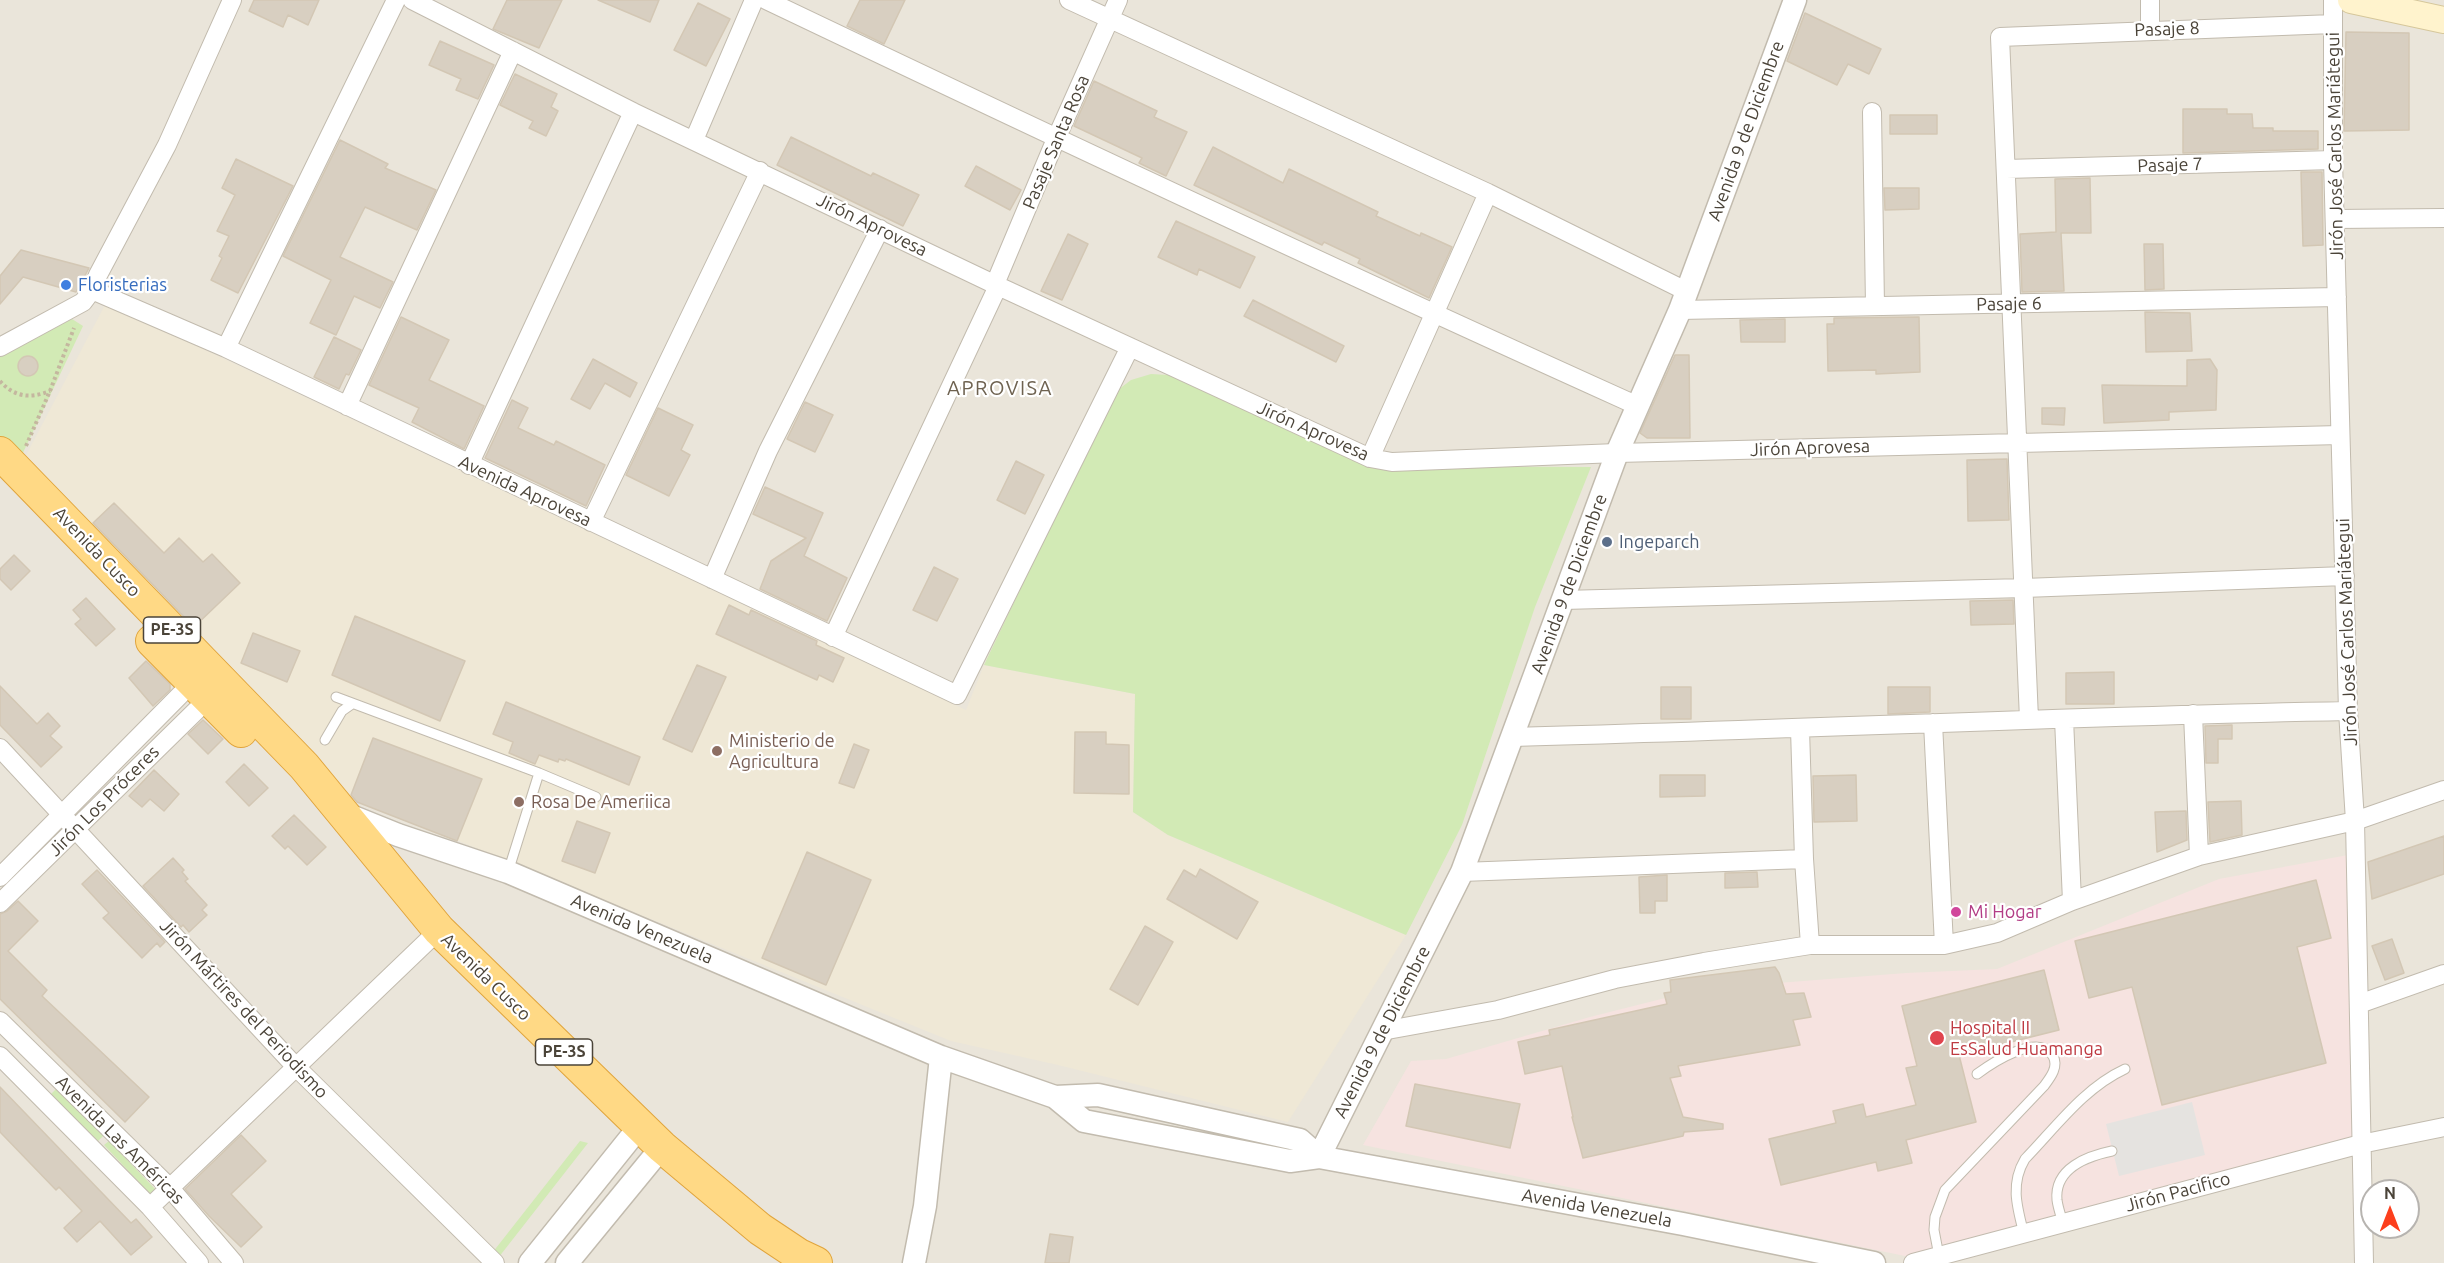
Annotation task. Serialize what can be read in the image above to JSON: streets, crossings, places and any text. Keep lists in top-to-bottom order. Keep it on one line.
{"streets":{"highway":["Avenida Cusco","PE-3S"],"street":["Pasaje 8","Avenida 9 de Diciembre","Pasaje Santa Rosa","Jirón José Carlos Mariátegui","Pasaje 7","Jirón Aprovesa","Pasaje 6","Avenida Aprovesa","Jirón Los Próceres","Avenida Venezuela","Jirón Mártires del Periodismo","Avenida Las Américas","Jirón Pacifico"]},"crossings":[["Pasaje 8","Jirón José Carlos Mariátegui"],["Pasaje 8","Pasaje 7"],["Avenida 9 de Diciembre","Jirón Aprovesa"],["Avenida 9 de Diciembre","Pasaje 6"],["Avenida 9 de Diciembre","Avenida Venezuela"],["Pasaje Santa Rosa","Jirón Aprovesa"],["Pasaje Santa Rosa","Avenida Aprovesa"],["Jirón José Carlos Mariátegui","Pasaje 7"],["Jirón José Carlos Mariátegui","Jirón Aprovesa"],["Jirón José Carlos Mariátegui","Pasaje 6"],["Jirón José Carlos Mariátegui","Jirón Pacifico"],["Jirón Aprovesa","Avenida Aprovesa"],["Avenida Cusco","Jirón Los Próceres"],["Avenida Cusco","Avenida Venezuela"],["Jirón Los Próceres","Jirón Mártires del Periodismo"]],"districts":["APROVISA"],"places":["Floristerias","Ingeparch","Ministerio de Agricultura","Rosa De Ameriica","Mi Hogar","Hospital II EsSalud Huamanga"],"north":"top"}
